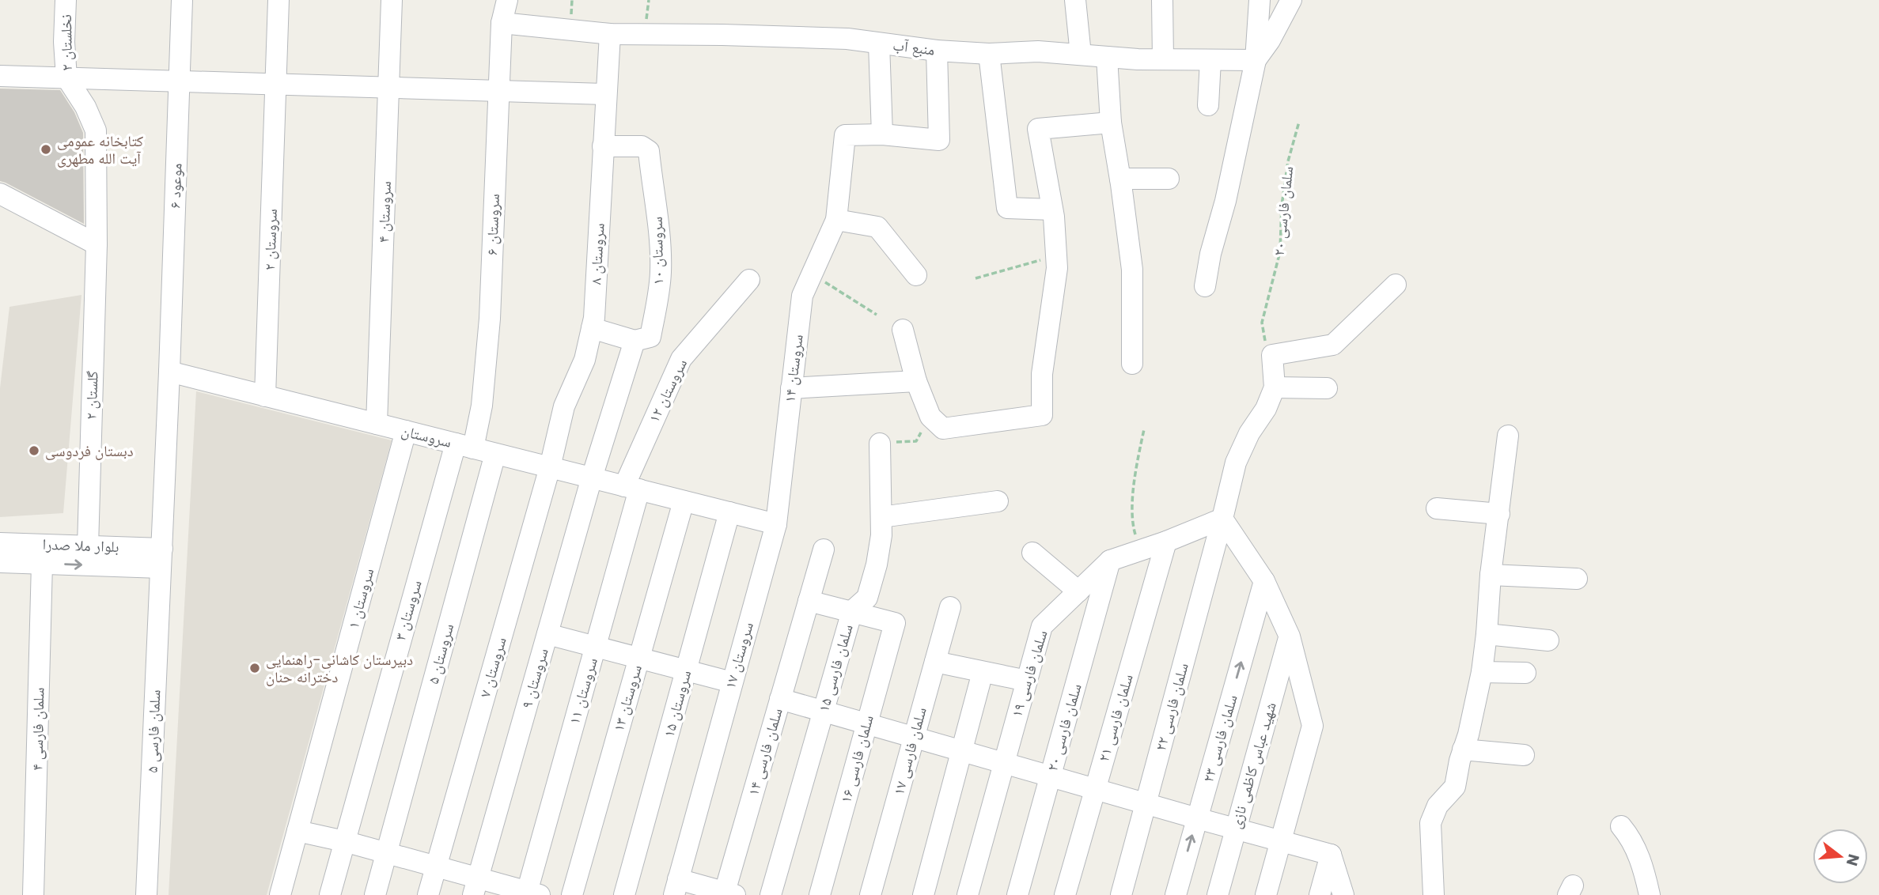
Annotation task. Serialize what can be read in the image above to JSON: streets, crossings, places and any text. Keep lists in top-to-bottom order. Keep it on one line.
{"streets":{"street":["نخلستان ۲","منبع آب","موعود ۶","سلمان فارسی ۲۰","سروستان ۴","سروستان ۶","سروستان ۲","سروستان ۱۰","سروستان ۸","سروستان ۱۴","سروستان ۱۲","گلستان ۲","سروستان","بلوار ملا صدرا","سروستان ۱","سروستان ۳","سروستان ۵","سروستان ۱۷","سروستان ۷","سلمان فارسی ۱۵","سلمان فارسی ۱۹","سروستان ۹","سروستان ۱۱","سروستان ۱۳","سروستان ۱۵","سلمان فارسی ۲۲","سلمان فارسی ۲۱","سلمان فارسی ۴","سلمان فارسی ۵","سلمان فارسی ۲۳","سلمان فارسی ۱۷","سلمان فارسی ۱۴","سلمان فارسی ۱۶","شهید عباس کاظمی نازی"]},"crossings":[["نخلستان ۲","گلستان ۲"],["منبع آب","سروستان ۶"],["منبع آب","سروستان ۸"],["موعود ۶","سروستان"],["موعود ۶","بلوار ملا صدرا"],["موعود ۶","سلمان فارسی ۵"],["سلمان فارسی ۲۰","سلمان فارسی ۱۹"],["سروستان ۴","سروستان"],["سروستان ۶","سروستان"],["سروستان ۶","سروستان ۳"],["سروستان ۲","سروستان"],["سروستان ۱۰","سروستان ۸"],["سروستان ۸","سروستان"],["سروستان ۸","سروستان ۷"],["سروستان ۱۴","سروستان ۱۷"],["سروستان ۱۲","سروستان"],["سروستان ۱۲","سروستان ۱۱"],["گلستان ۲","بلوار ملا صدرا"],["سروستان","سروستان ۱"],["سروستان","سروستان ۳"],["سروستان","سروستان ۵"],["سروستان","سروستان ۷"],["سروستان","سروستان ۹"],["سروستان","سروستان ۱۱"],["سروستان","سروستان ۱۳"],["بلوار ملا صدرا","سلمان فارسی ۴"],["بلوار ملا صدرا","سلمان فارسی ۵"],["سروستان ۱۷","سلمان فارسی ۱۴"],["سلمان فارسی ۱۵","سلمان فارسی ۱۶"],["سلمان فارسی ۱۹","سلمان فارسی ۲۲"],["سلمان فارسی ۱۹","سلمان فارسی ۲۱"]],"places":["کتابخانه عمومی آیت الله مطهری","دبستان فردوسی","دبیرستان کاشانی-راهنمایی دخترانه حنان"],"north":"right"}
